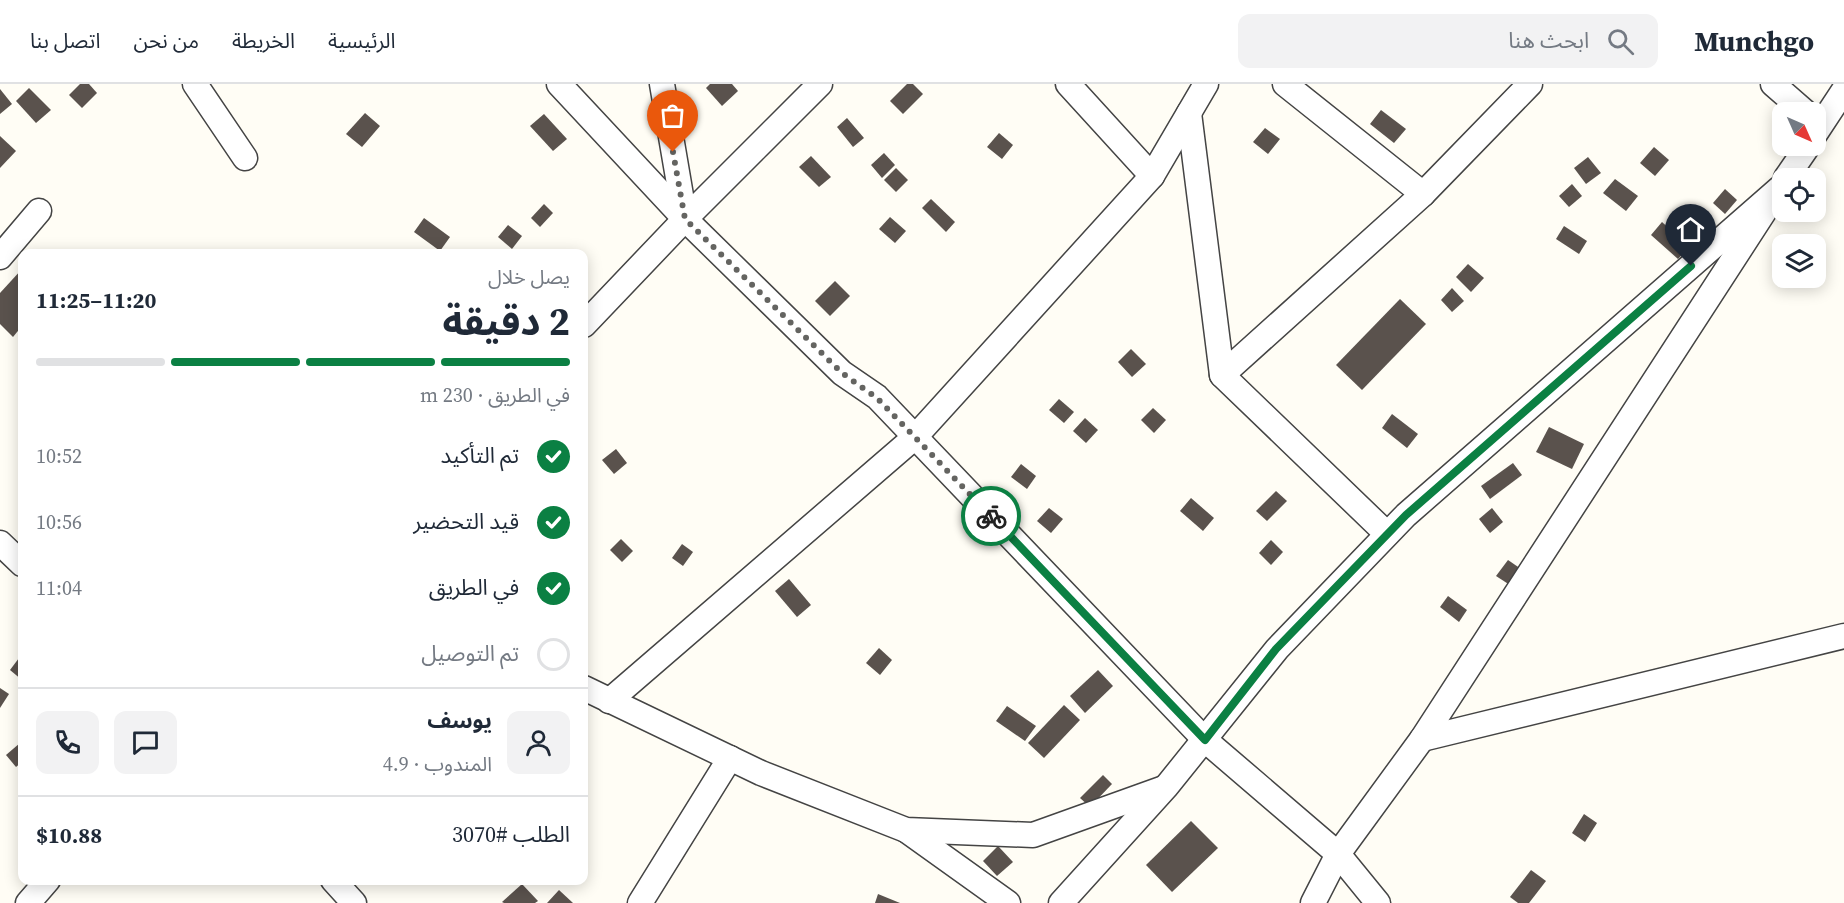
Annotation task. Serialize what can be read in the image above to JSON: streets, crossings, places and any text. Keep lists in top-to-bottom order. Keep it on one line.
{"north":"bottom right","page":{"header":"Munchgo","search":"ابحث هنا","nav":["الرئيسية","الخريطة","من نحن","اتصل بنا"],"heading":["2 دقيقة","يصل خلال","11:20–11:25"],"panel":["يوسف","المندوب · 4.9","الطلب #3070","$10.88"],"bar":"في الطريق · 230 m","list":[["تم التأكيد","10:52"],["قيد التحضير","10:56"],["في الطريق","11:04"],"تم التوصيل"]}}
